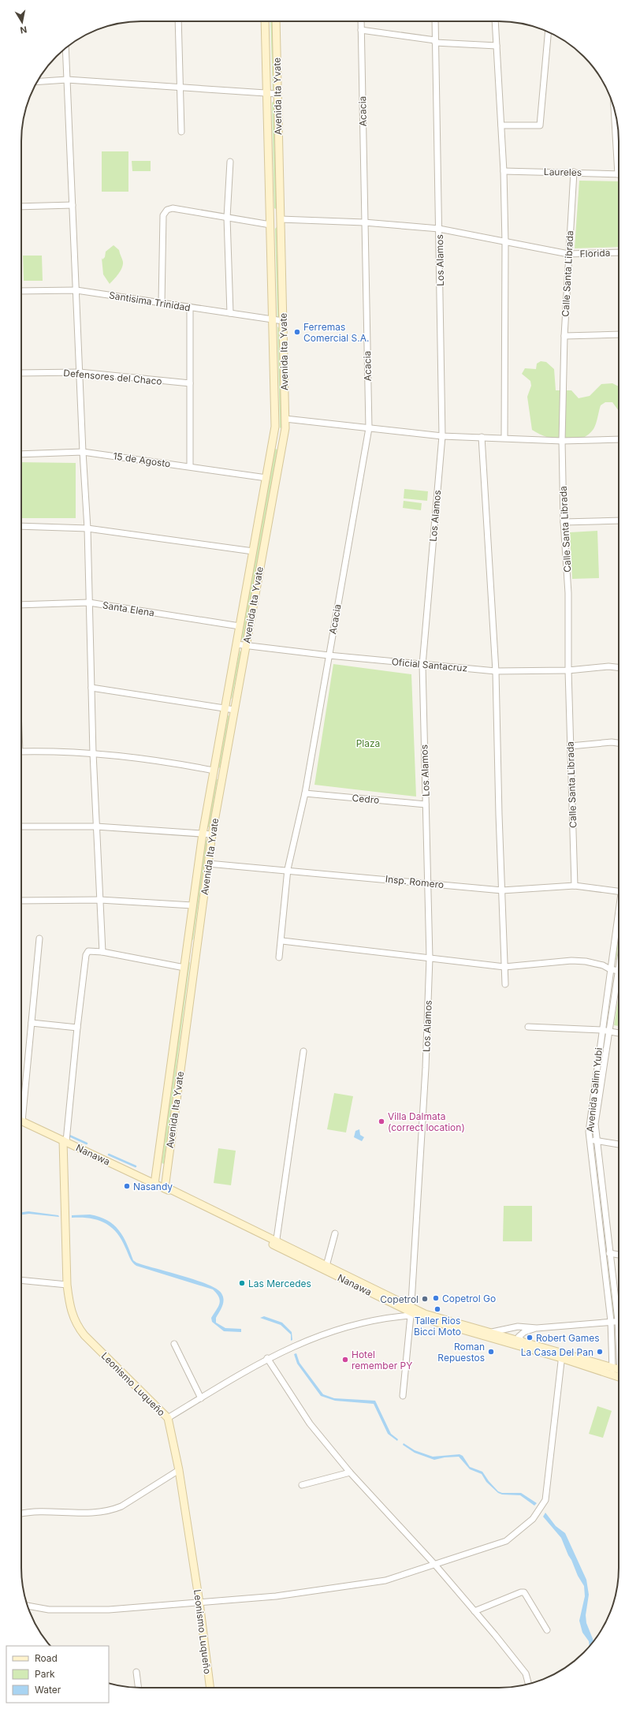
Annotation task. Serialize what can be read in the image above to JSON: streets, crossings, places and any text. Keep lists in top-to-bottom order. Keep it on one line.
{"streets":{"street":["Avenida Ita Yvate","Acacia","Laureles","Florida","Los Alamos","Calle Santa Librada","Santisima Trinidad","Defensores del Chaco","15 de Agosto","Santa Elena","Oficial Santacruz","Cedro","Insp. Romero","Avenida Salim Yubi","Nanawa","Leonismo Luqueño"]},"crossings":[["Avenida Ita Yvate","Florida"],["Avenida Ita Yvate","Santisima Trinidad"],["Avenida Ita Yvate","15 de Agosto"],["Avenida Ita Yvate","Santa Elena"],["Avenida Ita Yvate","Oficial Santacruz"],["Avenida Ita Yvate","Insp. Romero"],["Avenida Ita Yvate","Nanawa"],["Acacia","Florida"],["Acacia","Oficial Santacruz"],["Acacia","Cedro"],["Acacia","Insp. Romero"],["Laureles","Calle Santa Librada"],["Florida","Los Alamos"],["Florida","Calle Santa Librada"],["Los Alamos","Oficial Santacruz"],["Los Alamos","Cedro"],["Los Alamos","Insp. Romero"],["Los Alamos","Nanawa"],["Calle Santa Librada","Oficial Santacruz"],["Calle Santa Librada","Insp. Romero"],["Avenida Salim Yubi","Nanawa"],["Nanawa","Leonismo Luqueño"]],"parks":["Plaza"],"places":["Ferremas Comercial S.A.","Villa Dalmata (correct location)","Nasandy","Las Mercedes","Copetrol Go","Copetrol","Taller Rios Bicci Moto","Robert Games","Roman Repuestos","La Casa Del Pan","Hotel remember PY"],"legend":["Road","Park","Water"],"north":"bottom"}
